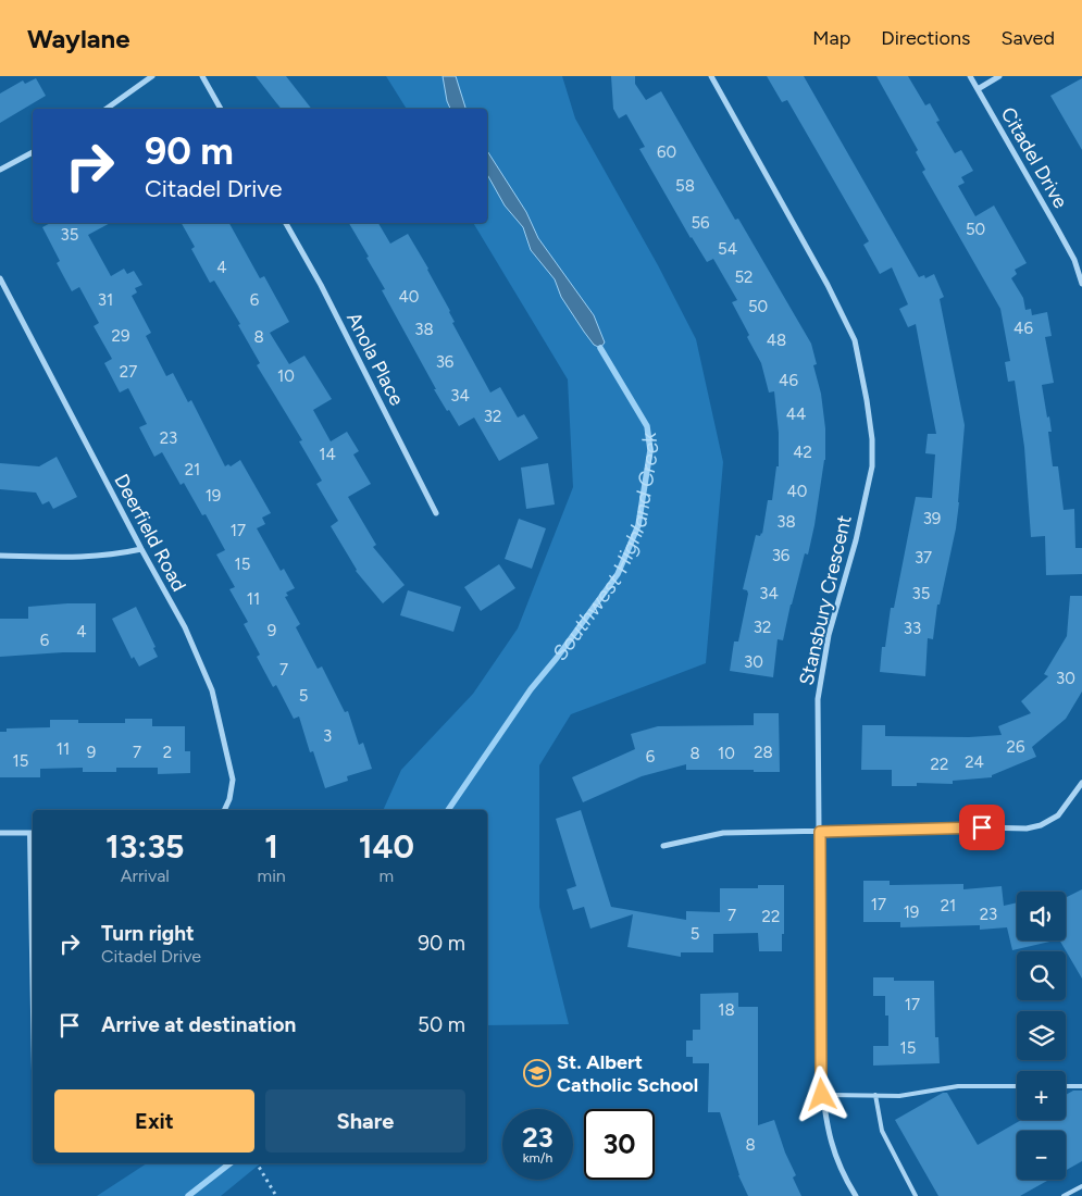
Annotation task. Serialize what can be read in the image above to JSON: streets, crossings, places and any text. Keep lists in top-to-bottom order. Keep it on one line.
{"streets":{"street":["Citadel Drive","Anola Place","Deerfield Road","Stansbury Crescent"]},"water":["Southwest Highland Creek"],"places":{"school or university":["St. Albert Catholic School"]},"house_numbers":["60","58","56","50","35","54","4","52","40","31","6","50","46","38","29","8","48","36","27","10","46","34","44","32","23","42","14","21","40","19","39","38","17","36","37","15","34","35","11","32","33","9","4","6","30","7","30","5","3","26","11","9","7","2","28","8","10","6","15","24","22","17","21","19","23","7","22","5","17","18","15","8"],"page":{"header":"Waylane","nav":["Map","Directions","Saved"],"turn":["90 m","Citadel Drive"],"eta":["13:35","Arrival","1","min","140","m"],"map_buttons":["+","−"],"list":[{"name":"Turn right","note":"Citadel Drive","value":"90 m"},{"name":"Arrive at destination","value":"50 m"}],"buttons":["Exit","Share"],"speed":"23 km/h","limit":"30"}}
